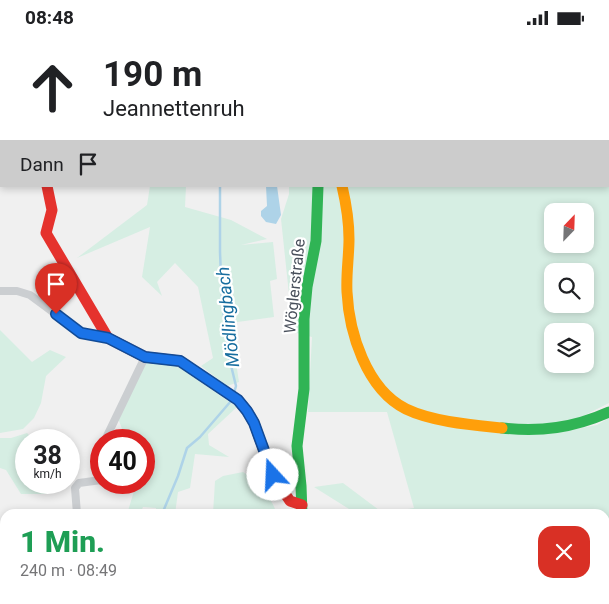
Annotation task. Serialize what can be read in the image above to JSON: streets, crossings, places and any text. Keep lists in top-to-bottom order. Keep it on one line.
{"streets":{"main road":["Wöglerstraße"]},"water":["Mödlingbach"],"north":"top right","page":{"status":"08:48","turn":["190 m","Jeannettenruh"],"then":"Dann","speed":"38 km/h","limit":"40","heading":["1 Min.","240 m · 08:49"]}}
